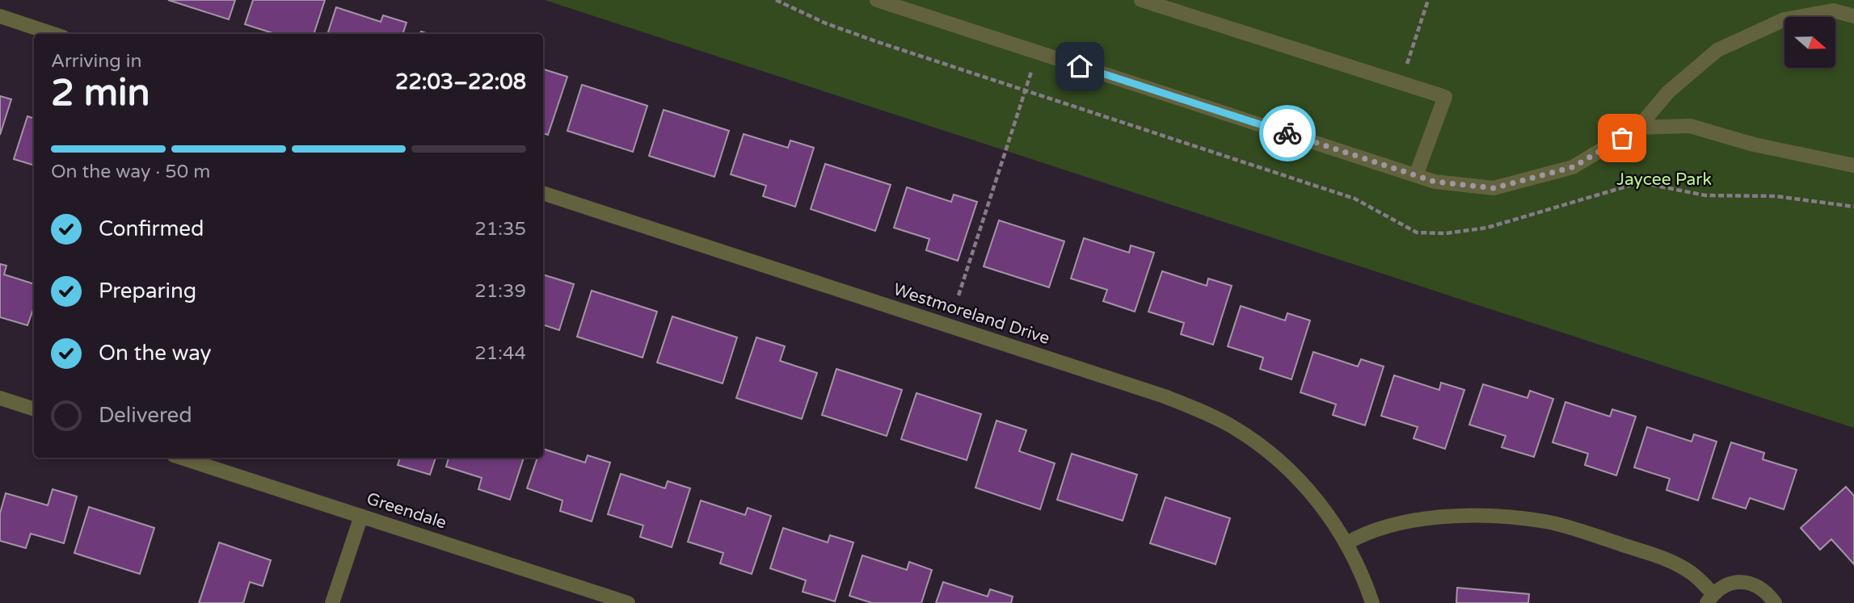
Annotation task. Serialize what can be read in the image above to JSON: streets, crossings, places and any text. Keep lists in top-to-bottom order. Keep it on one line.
{"streets":{"street":["Westmoreland Drive","Greendale"]},"parks":["Jaycee Park"],"north":"right","page":{"heading":["2 min","Arriving in","22:03–22:08"],"bar":"On the way · 50 m","list":[["Confirmed","21:35"],["Preparing","21:39"],["On the way","21:44"],"Delivered"]}}
